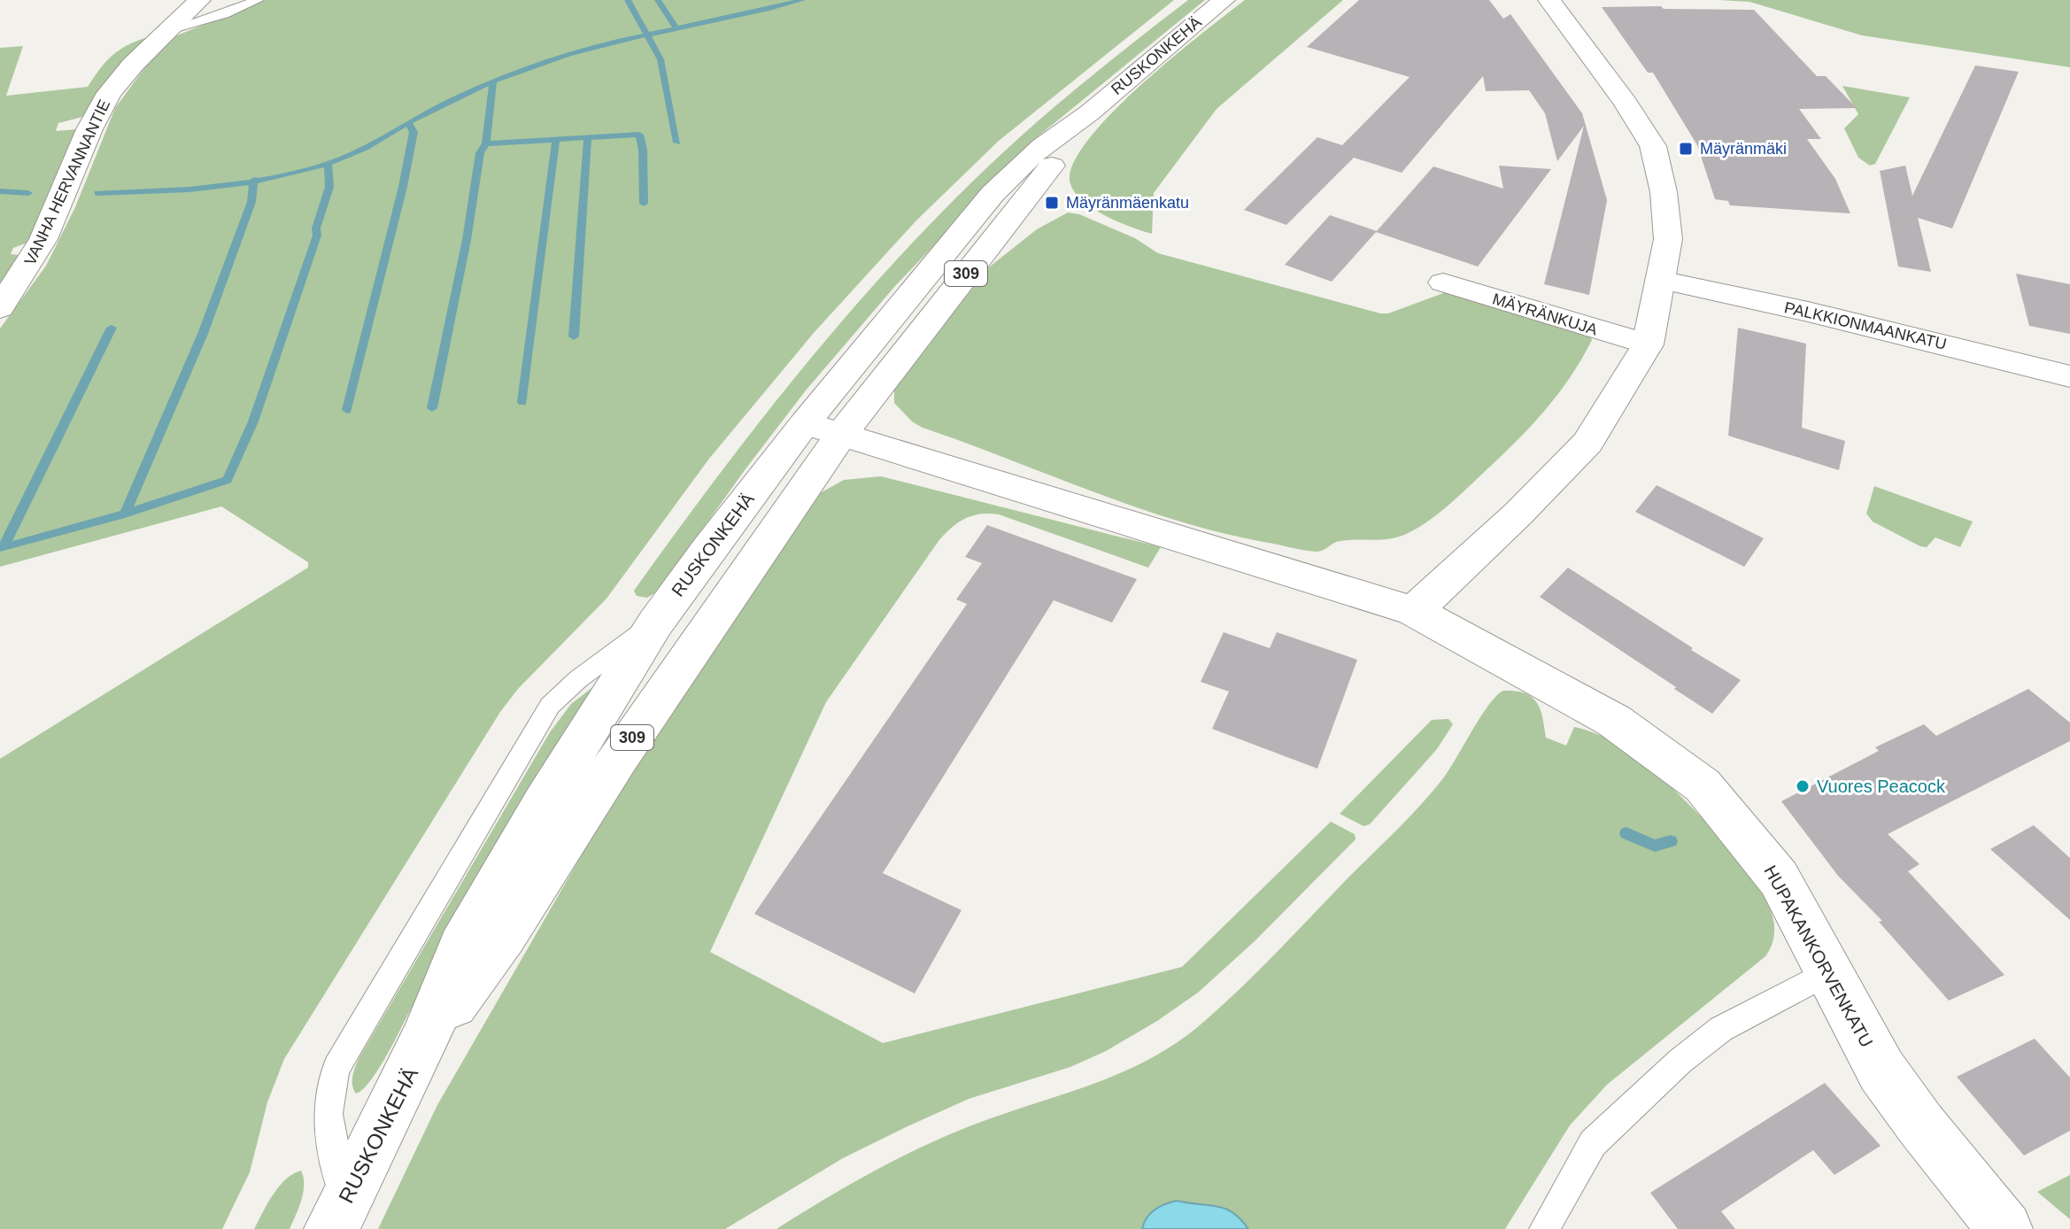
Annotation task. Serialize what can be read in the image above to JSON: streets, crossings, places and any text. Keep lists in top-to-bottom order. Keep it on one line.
{"streets":{"street":["RUSKONKEHÄ","VANHA HERVANNANTIE","309","MÄYRÄNKUJA","PALKKIONMAANKATU","HUPAKANKORVENKATU"]},"places":{"transit":["Mäyränmäki","Mäyränmäenkatu"],"other":["Vuores Peacock"]}}
